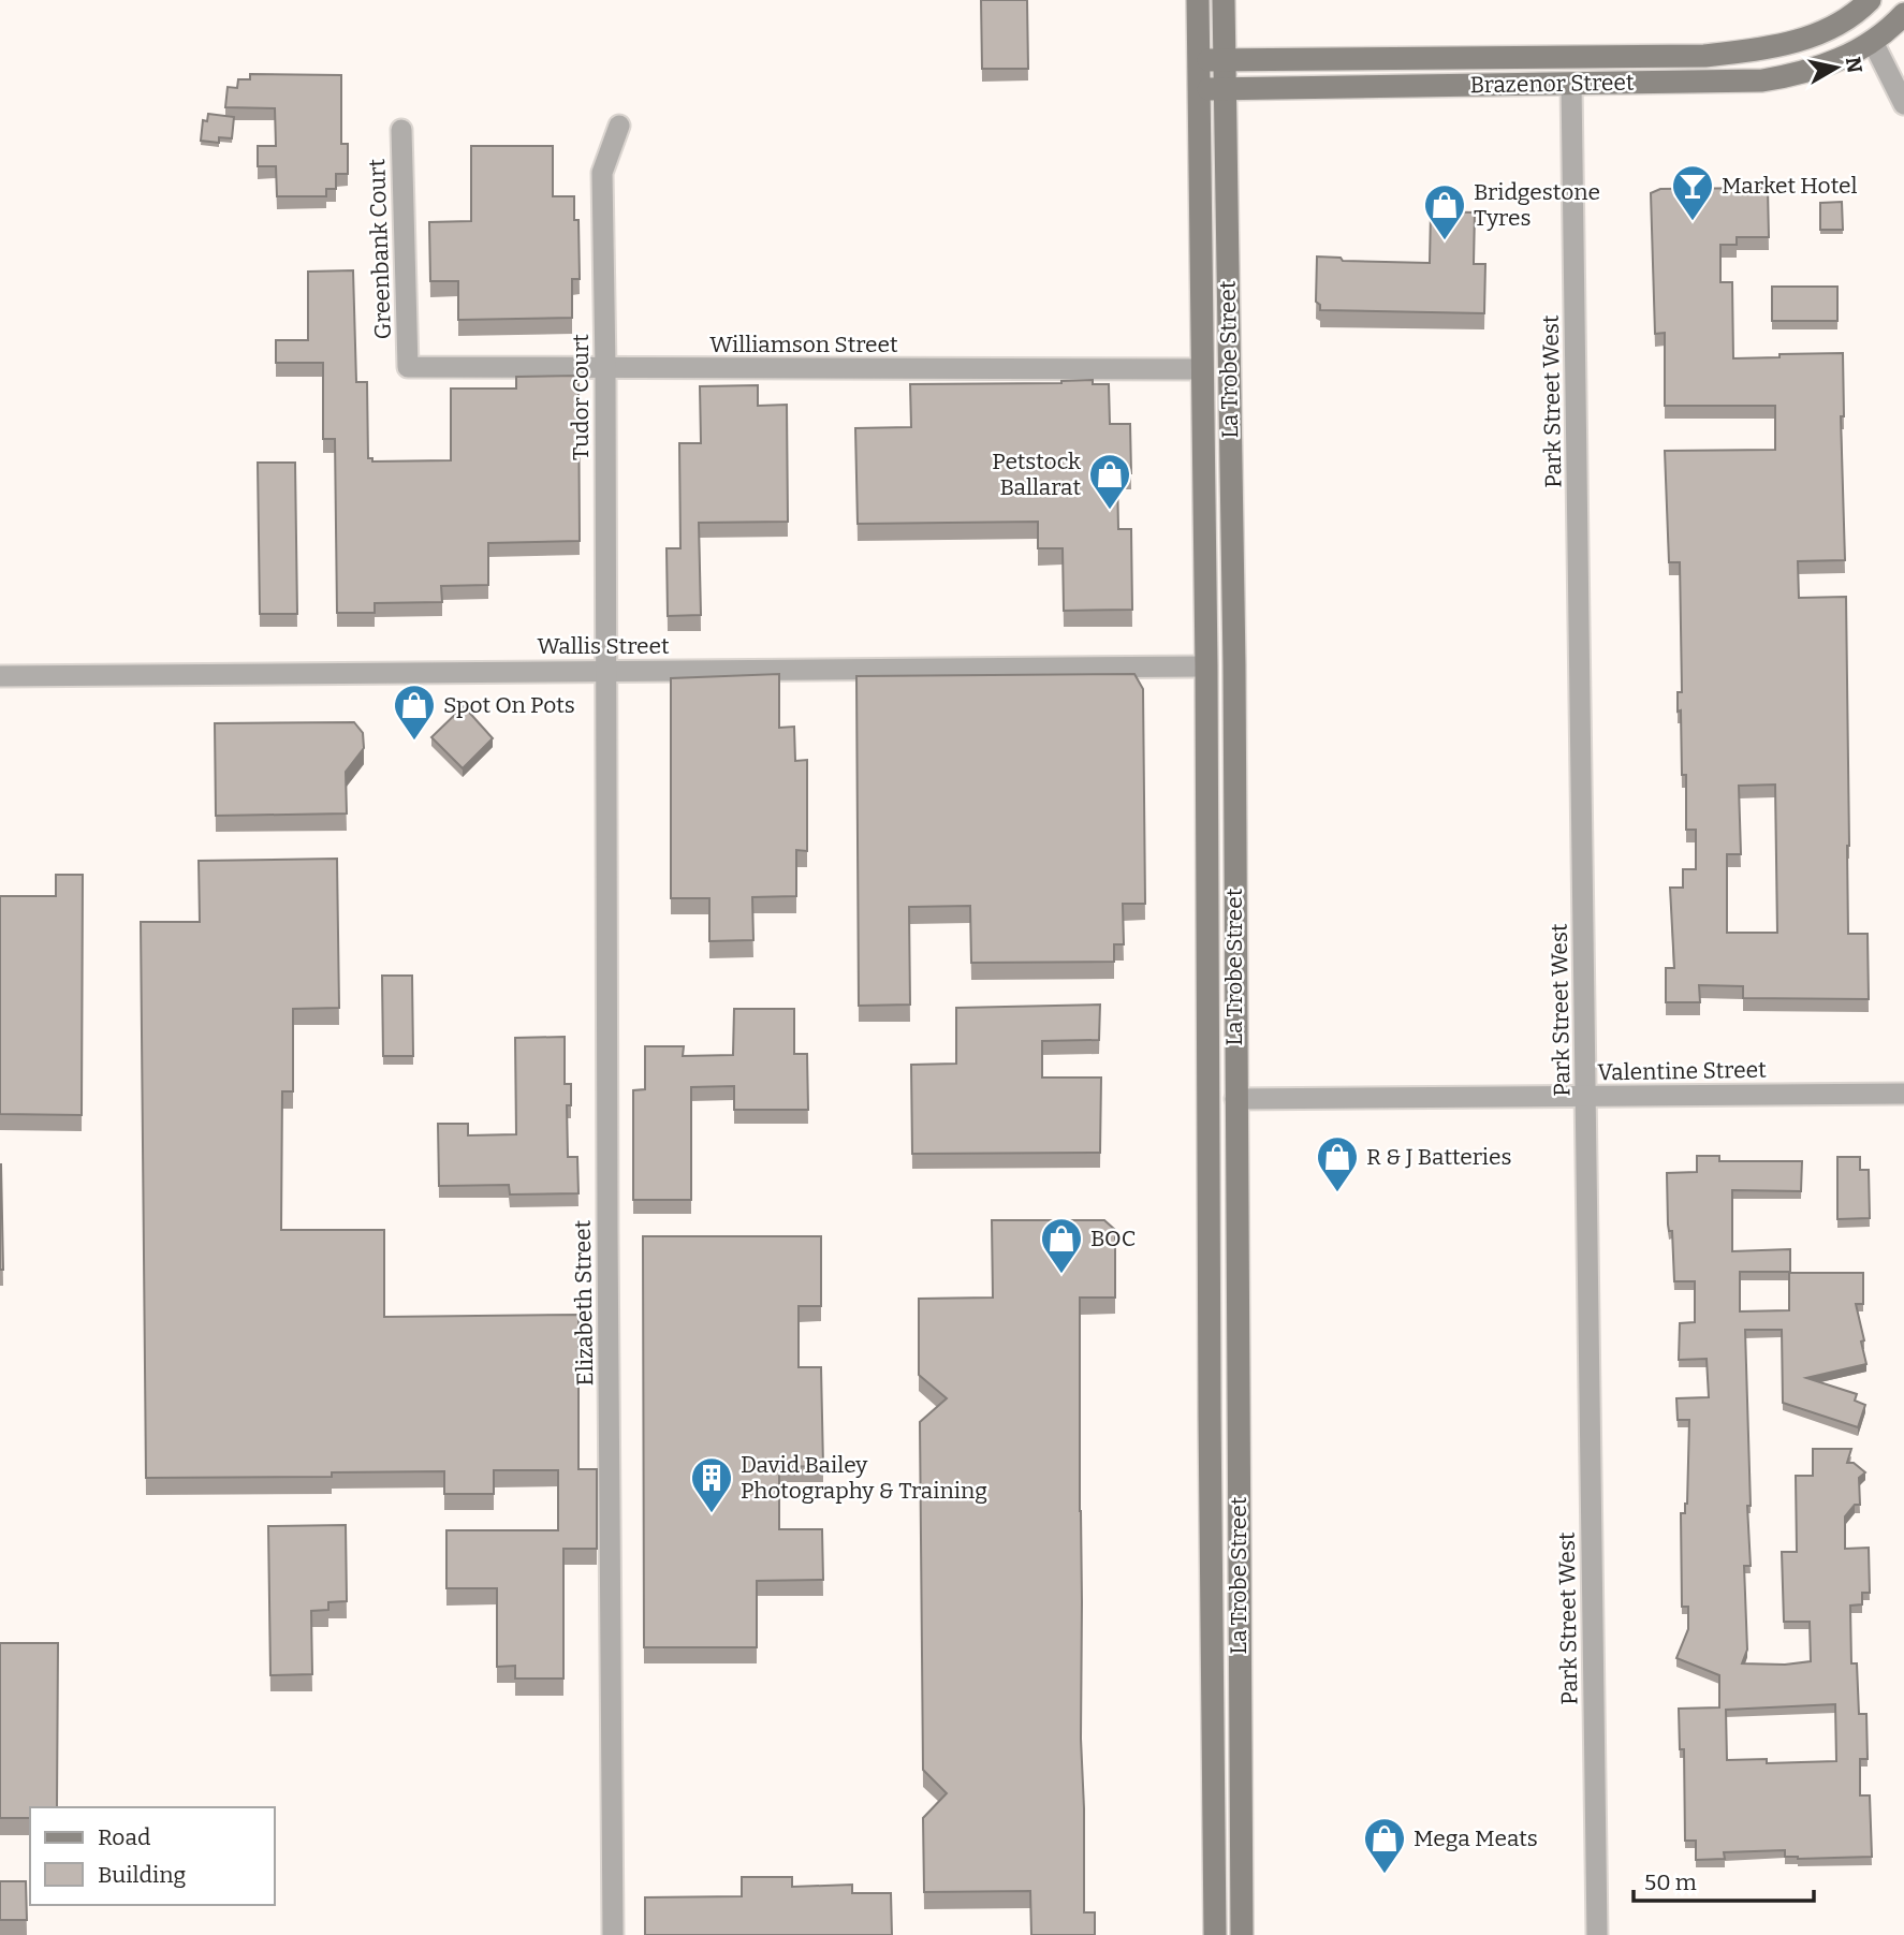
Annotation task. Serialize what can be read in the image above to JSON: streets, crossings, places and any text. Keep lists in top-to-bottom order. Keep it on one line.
{"streets":{"main road":["Brazenor Street","La Trobe Street"],"street":["Greenbank Court","Williamson Street","Tudor Court","Park Street West","Wallis Street","Valentine Street","Elizabeth Street"]},"crossings":[["Brazenor Street","La Trobe Street"],["Brazenor Street","Park Street West"],["Greenbank Court","Williamson Street"],["Williamson Street","La Trobe Street"],["Williamson Street","Tudor Court"],["La Trobe Street","Wallis Street"],["La Trobe Street","Valentine Street"],["Tudor Court","Wallis Street"],["Tudor Court","Elizabeth Street"],["Park Street West","Valentine Street"],["Wallis Street","Elizabeth Street"]],"places":{"bar":["Market Hotel"],"shop":["Bridgestone Tyres","Petstock Ballarat","Spot On Pots","R & J Batteries","BOC","Mega Meats"],"building":["David Bailey Photography & Training"]},"legend":["Road","Building"],"scale_bar":"50 m","north":"right"}
